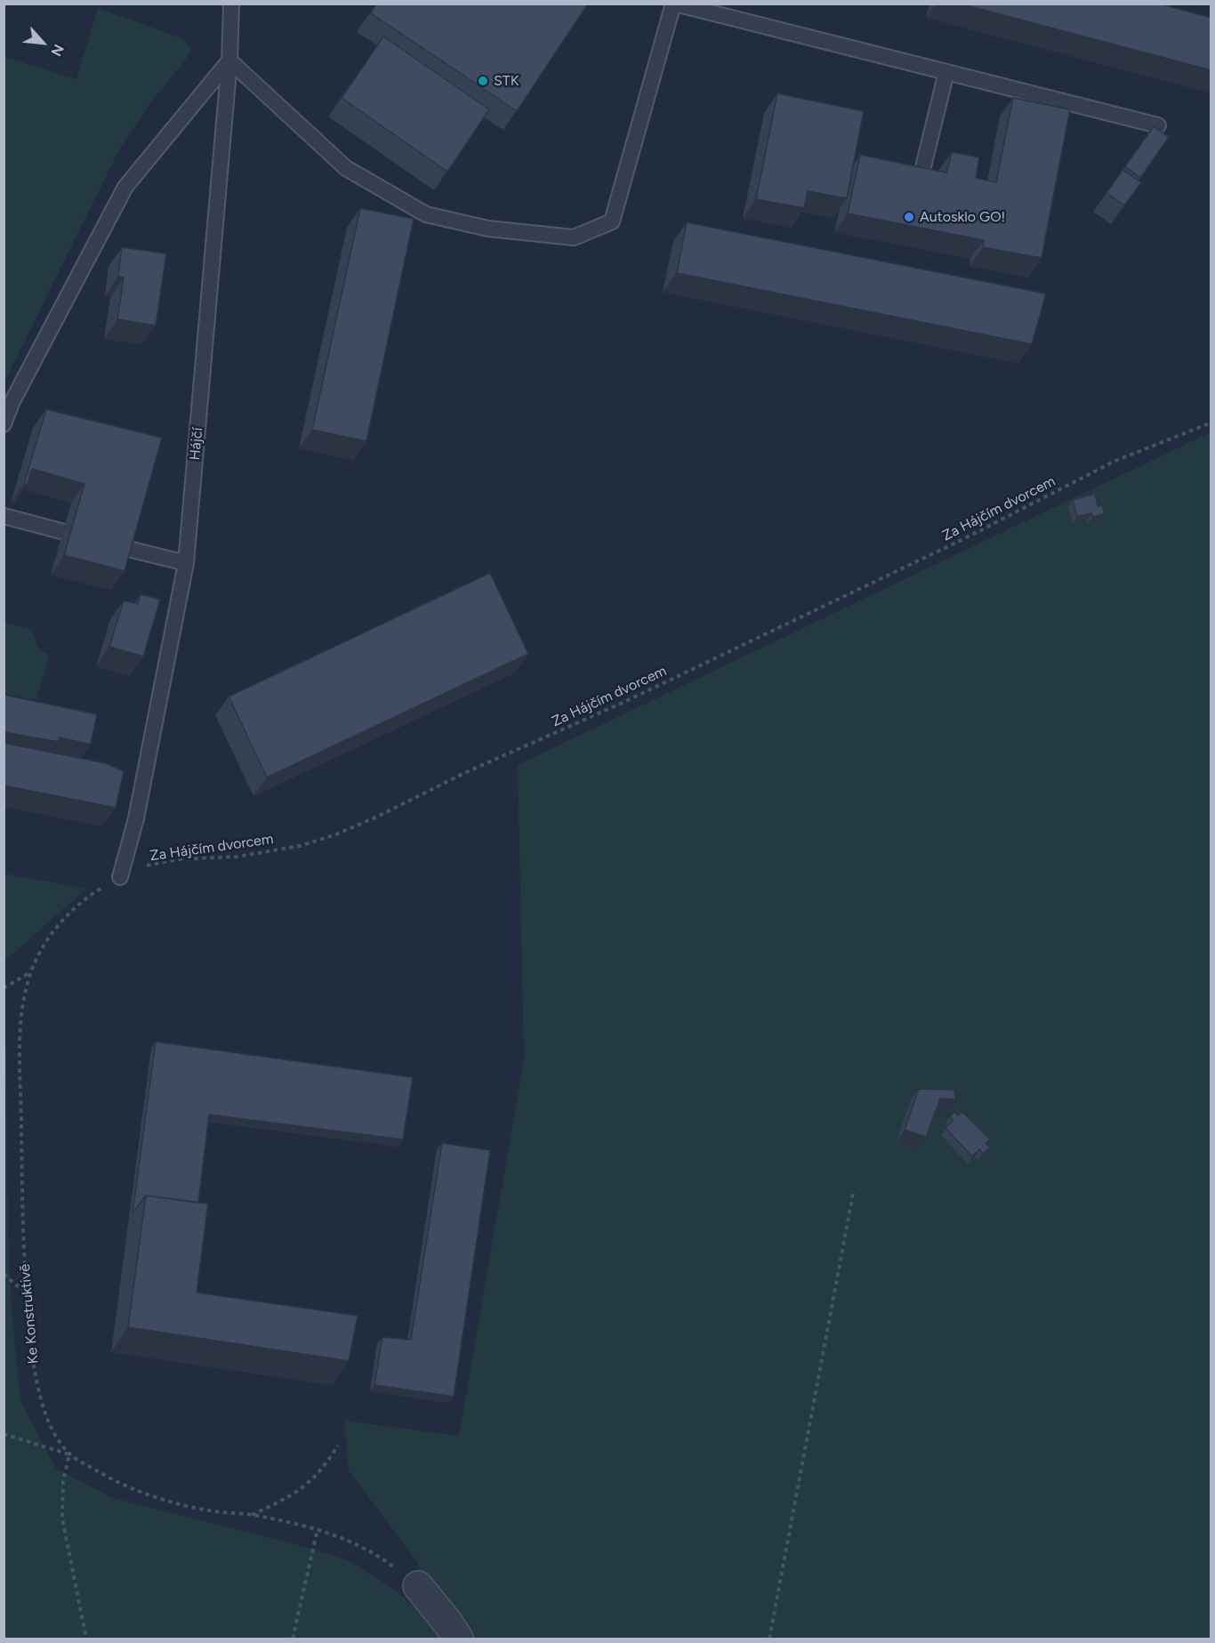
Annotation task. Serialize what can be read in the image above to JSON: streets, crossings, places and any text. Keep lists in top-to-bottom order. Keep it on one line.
{"streets":{"lane":["Hájčí"],"path":["Za Hájčím dvorcem","Ke Konstruktivě"]},"crossings":[["Hájčí","Za Hájčím dvorcem"],["Za Hájčím dvorcem","Ke Konstruktivě"]],"places":["STK","Autosklo GO!"],"north":"bottom right"}
